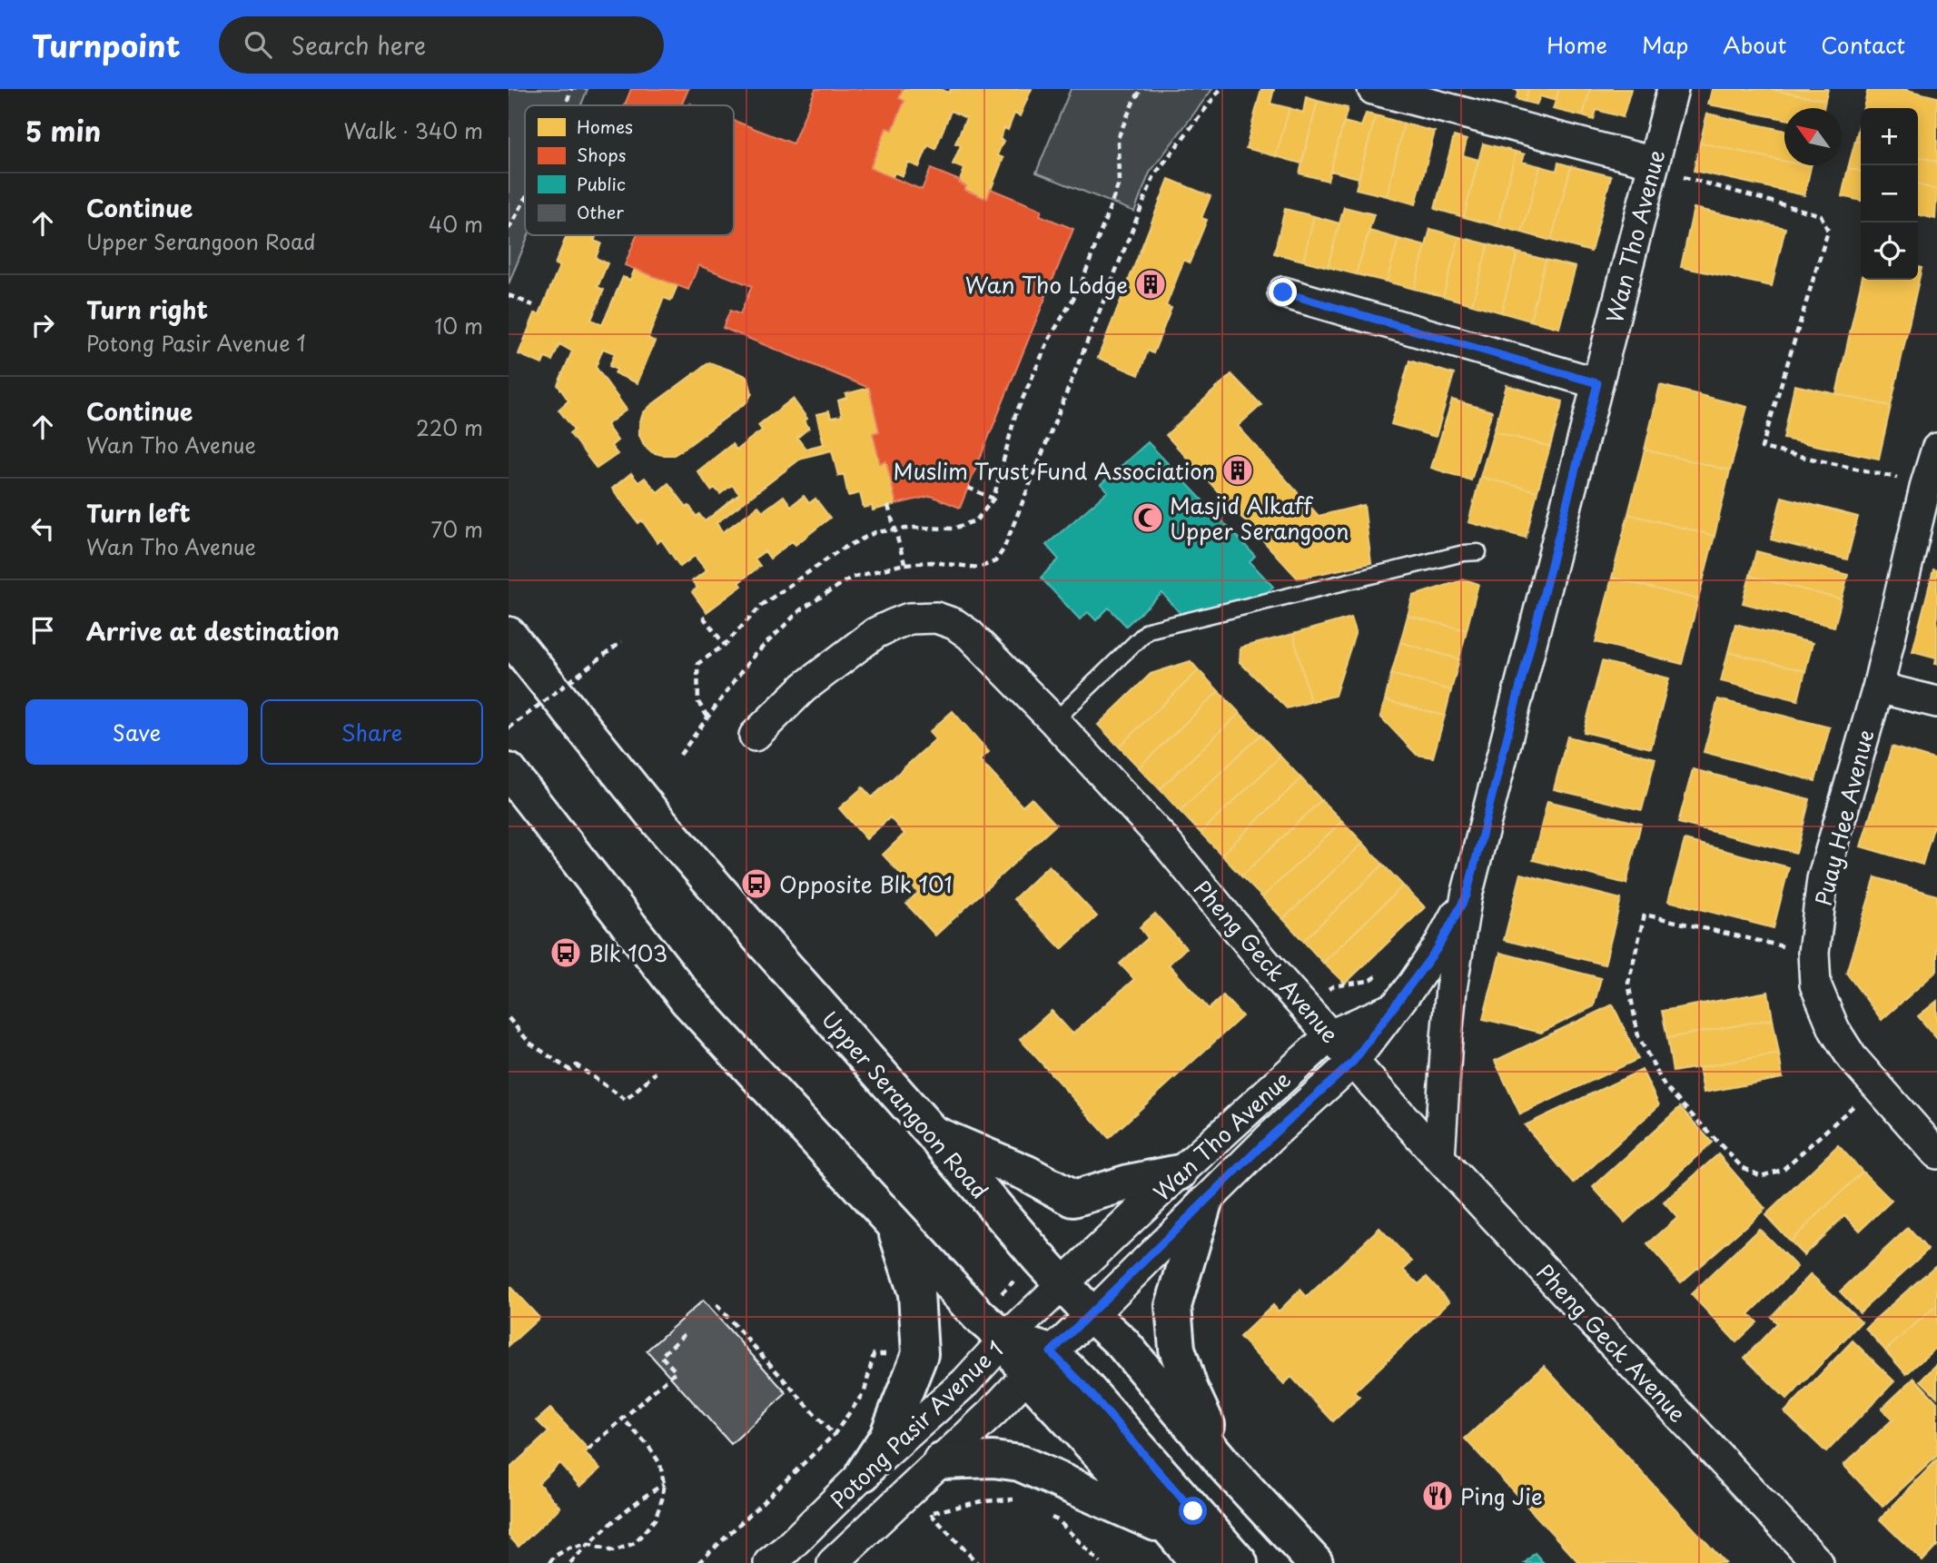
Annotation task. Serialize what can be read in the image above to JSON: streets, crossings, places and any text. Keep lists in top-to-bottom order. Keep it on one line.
{"streets":{"main road":["Upper Serangoon Road"],"street":["Wan Tho Avenue","Puay Hee Avenue","Pheng Geck Avenue","Potong Pasir Avenue 1"]},"crossings":[["Wan Tho Avenue","Pheng Geck Avenue"],["Wan Tho Avenue","Upper Serangoon Road"],["Wan Tho Avenue","Potong Pasir Avenue 1"],["Upper Serangoon Road","Potong Pasir Avenue 1"]],"places":{"building":["Wan Tho Lodge","Muslim Trust Fund Association"],"mosque":["Masjid Alkaff Upper Serangoon"],"bus stop":["Opposite Blk 101","Blk 103"],"restaurant":["Ping Jie"]},"legend":["Homes","Shops","Public","Other"],"north":"top left","page":{"header":"Turnpoint","search":"Search here","nav":["Home","Map","About","Contact"],"heading":["5 min","Walk · 340 m"],"map_buttons":["+","−"],"list":[["Continue","Upper Serangoon Road","40 m"],["Turn right","Potong Pasir Avenue 1","10 m"],["Continue","Wan Tho Avenue","220 m"],["Turn left","Wan Tho Avenue","70 m"],"Arrive at destination"],"buttons":["Save","Share"]}}
